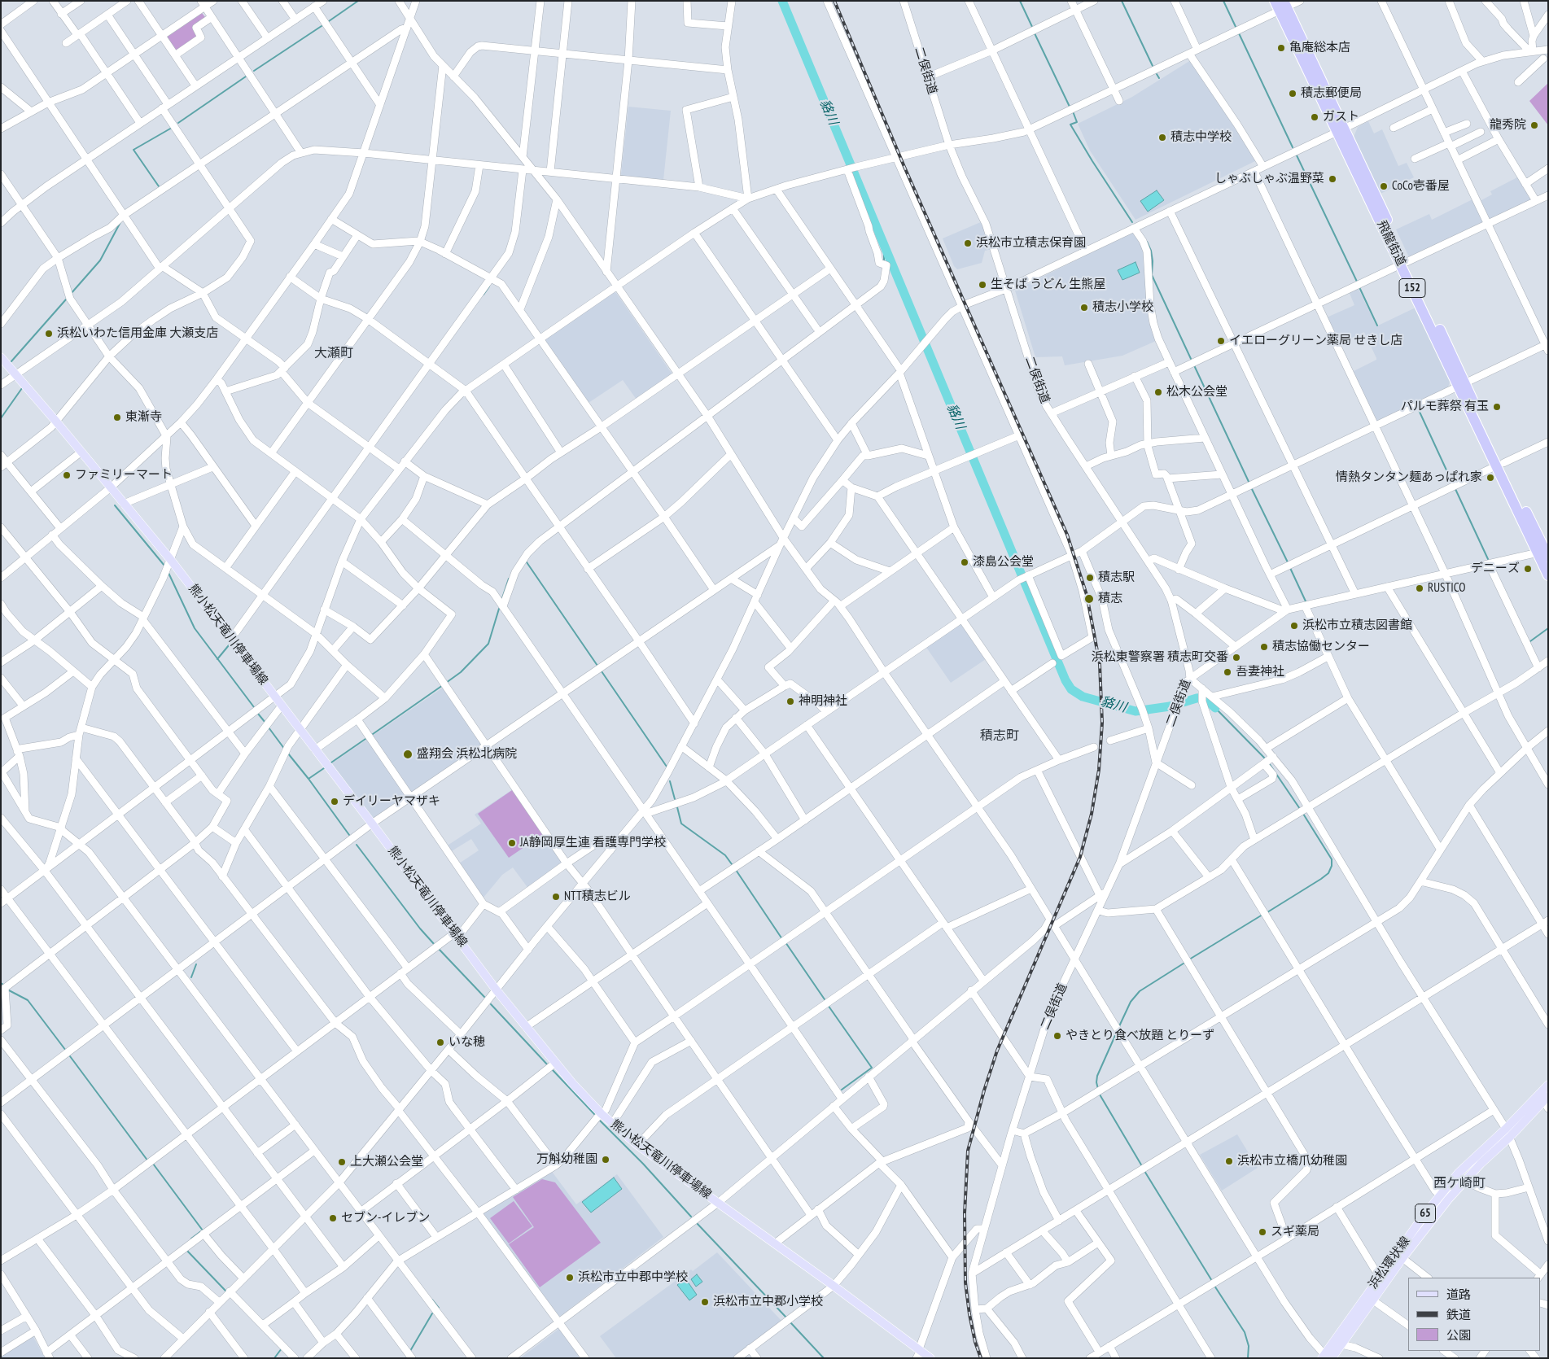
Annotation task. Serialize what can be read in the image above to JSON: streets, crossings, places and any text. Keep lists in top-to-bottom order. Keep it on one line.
{"streets":{"highway":["飛龍街道","152"],"main road":["熊小松天竜川停車場線","65","浜松環状線"],"street":["二俣街道"]},"districts":["大瀬町","積志町","西ケ崎町"],"water":["貉川"],"places":["亀庵総本店","積志郵便局","ガスト","龍秀院","積志中学校","しゃぶしゃぶ温野菜","CoCo壱番屋","浜松市立積志保育園","生そば うどん 生熊屋","積志小学校","浜松いわた信用金庫 大瀬支店","イエローグリーン薬局 せきし店","松木公会堂","パルモ葬祭 有玉","東漸寺","ファミリーマート","情熱タンタン麺あっぱれ家","漆島公会堂","デニーズ","積志駅","RUSTICO","積志","浜松市立積志図書館","積志協働センター","浜松東警察署 積志町交番","吾妻神社","神明神社","盛翔会 浜松北病院","デイリーヤマザキ","JA静岡厚生連 看護専門学校","NTT積志ビル","やきとり食べ放題 とりーず","いな穂","万斛幼稚園","浜松市立橋爪幼稚園","上大瀬公会堂","セブン-イレブン","スギ薬局","浜松市立中郡中学校","浜松市立中郡小学校"],"legend":["道路","鉄道","公園"]}
